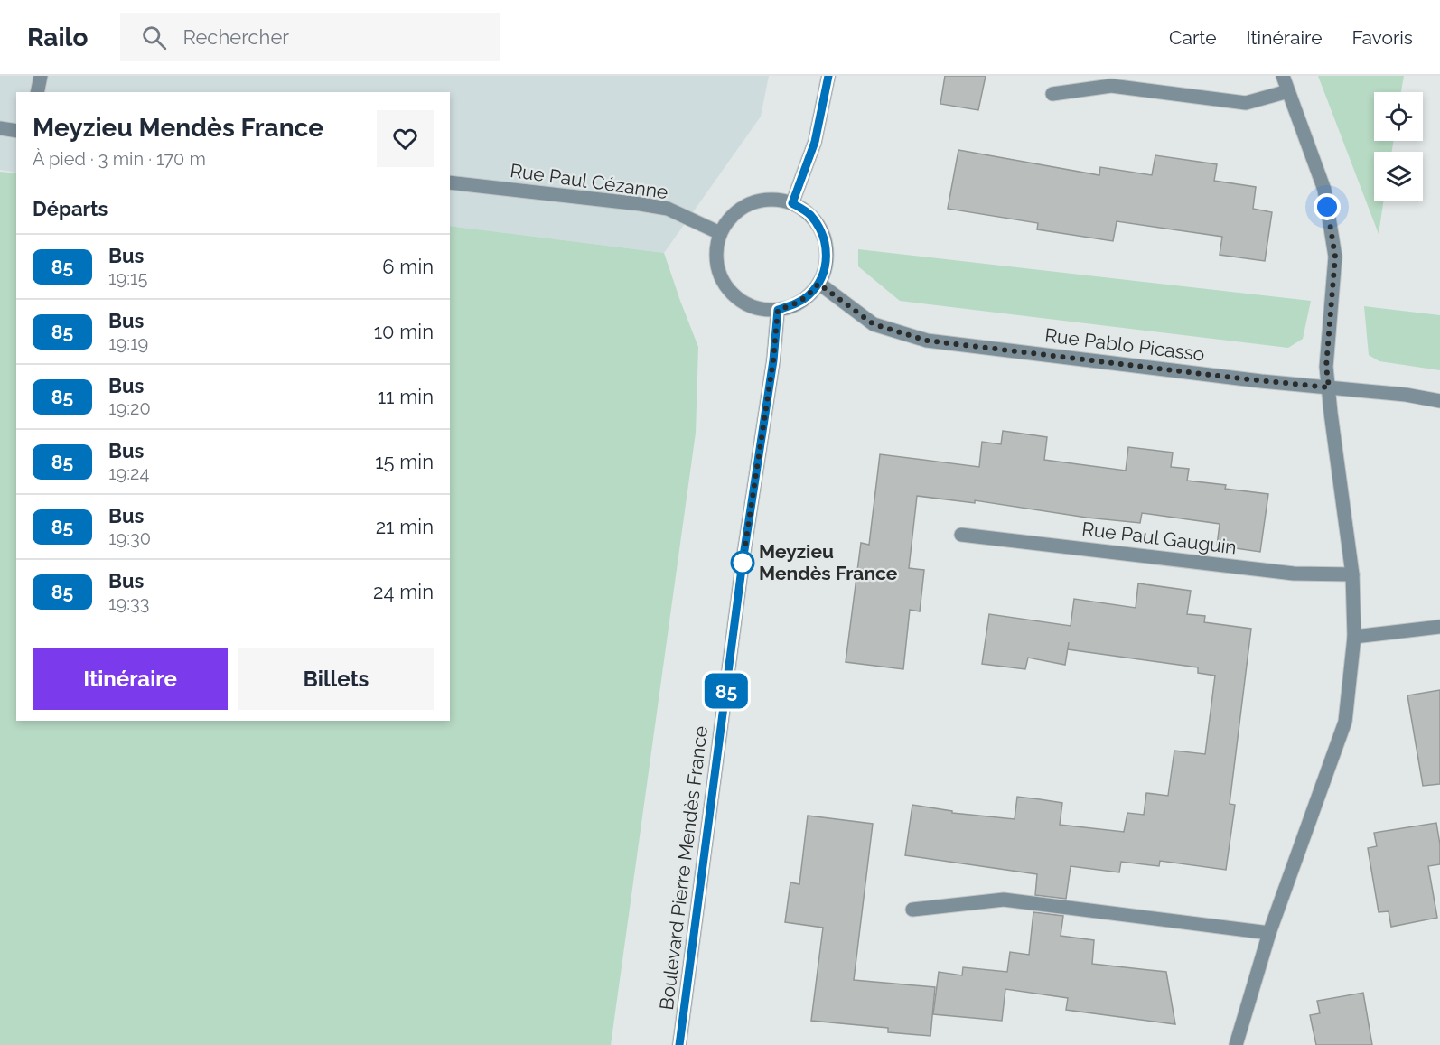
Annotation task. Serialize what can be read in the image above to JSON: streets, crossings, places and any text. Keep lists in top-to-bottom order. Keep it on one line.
{"streets":{"street":["Rue Paul Cézanne","Rue Pablo Picasso","Rue Paul Gauguin","Boulevard Pierre Mendès France"]},"crossings":[["Rue Paul Cézanne","Rue Pablo Picasso"],["Rue Paul Cézanne","Boulevard Pierre Mendès France"],["Rue Pablo Picasso","Boulevard Pierre Mendès France"]],"places":["Meyzieu Mendès France"],"lines":["bus line 85"],"page":{"header":"Railo","search":"Rechercher","nav":["Carte","Itinéraire","Favoris"],"on_map":"85","heading":[["Meyzieu Mendès France","À pied · 3 min · 170 m"],"Départs"],"list":[{"mark":"85","name":"Bus","note":"19:15","value":"6 min"},{"mark":"85","name":"Bus","note":"19:19","value":"10 min"},{"mark":"85","name":"Bus","note":"19:20","value":"11 min"},{"mark":"85","name":"Bus","note":"19:24","value":"15 min"},{"mark":"85","name":"Bus","note":"19:30","value":"21 min"},{"mark":"85","name":"Bus","note":"19:33","value":"24 min"}],"buttons":["Itinéraire","Billets"]}}
